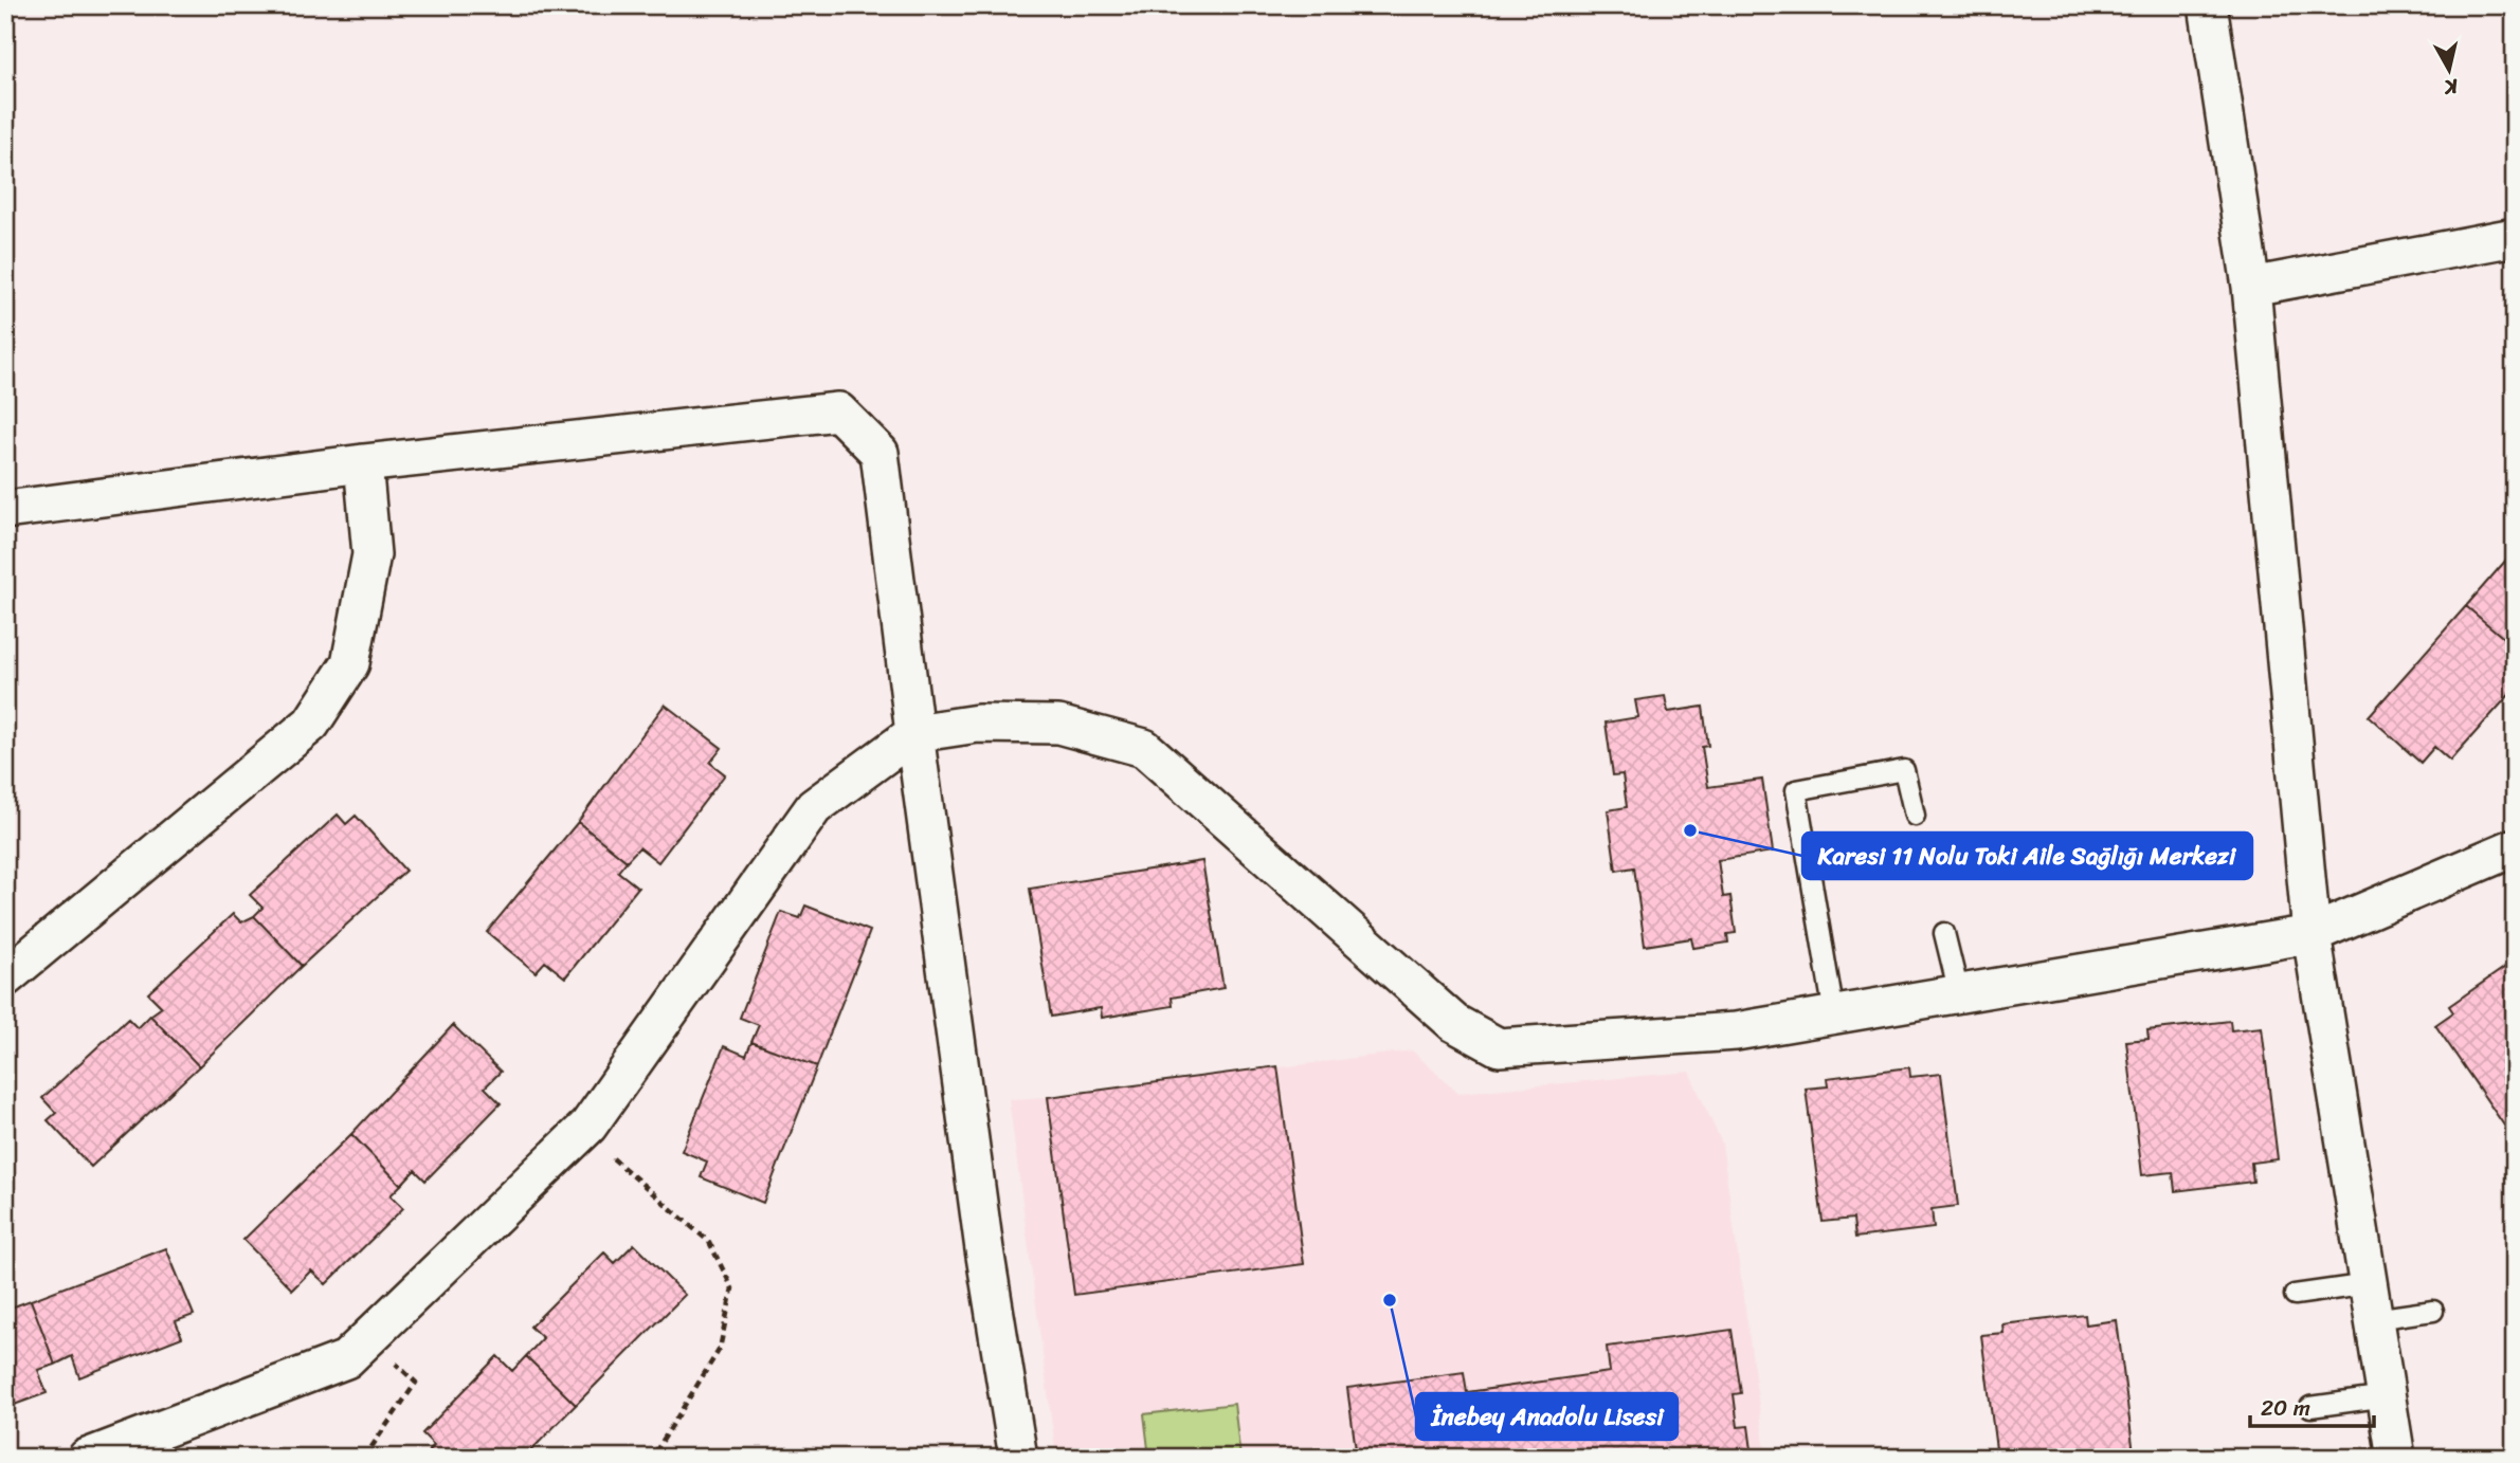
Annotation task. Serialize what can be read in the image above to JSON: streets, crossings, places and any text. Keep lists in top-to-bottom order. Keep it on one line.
{"places":["Karesi 11 Nolu Toki Aile Sağlığı Merkezi","İnebey Anadolu Lisesi"],"scale_bar":"20 m","north":"bottom"}
